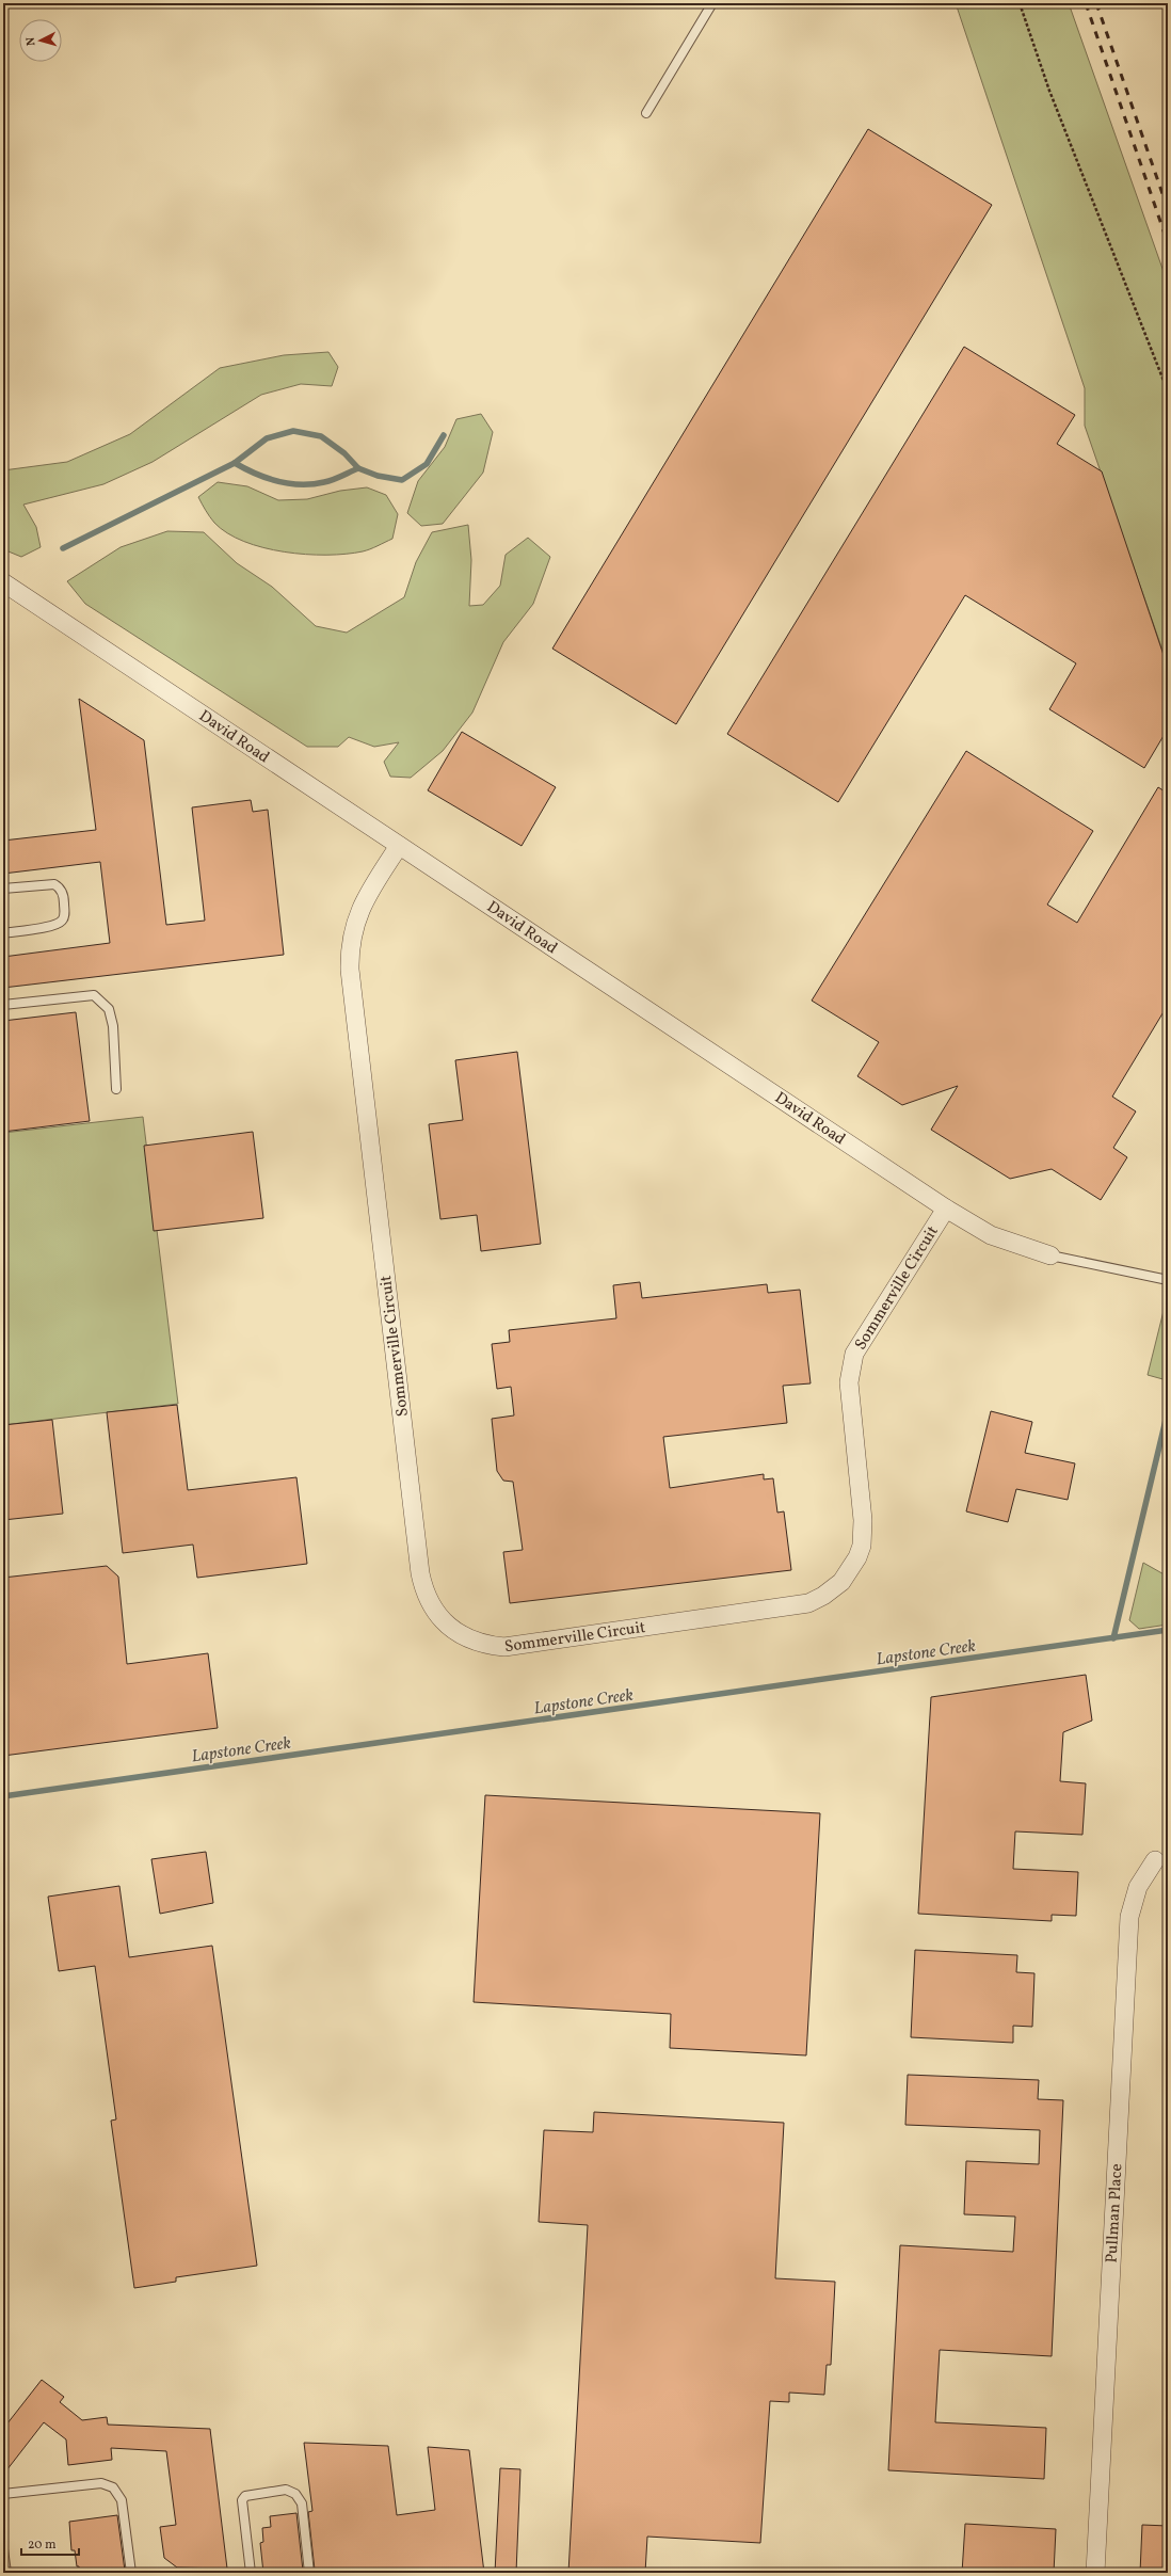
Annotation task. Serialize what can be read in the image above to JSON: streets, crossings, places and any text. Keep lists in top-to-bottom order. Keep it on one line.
{"streets":{"street":["David Road","Sommerville Circuit","Pullman Place"]},"crossings":[["David Road","Sommerville Circuit"]],"water":["Lapstone Creek"],"scale_bar":"20 m","north":"left"}
